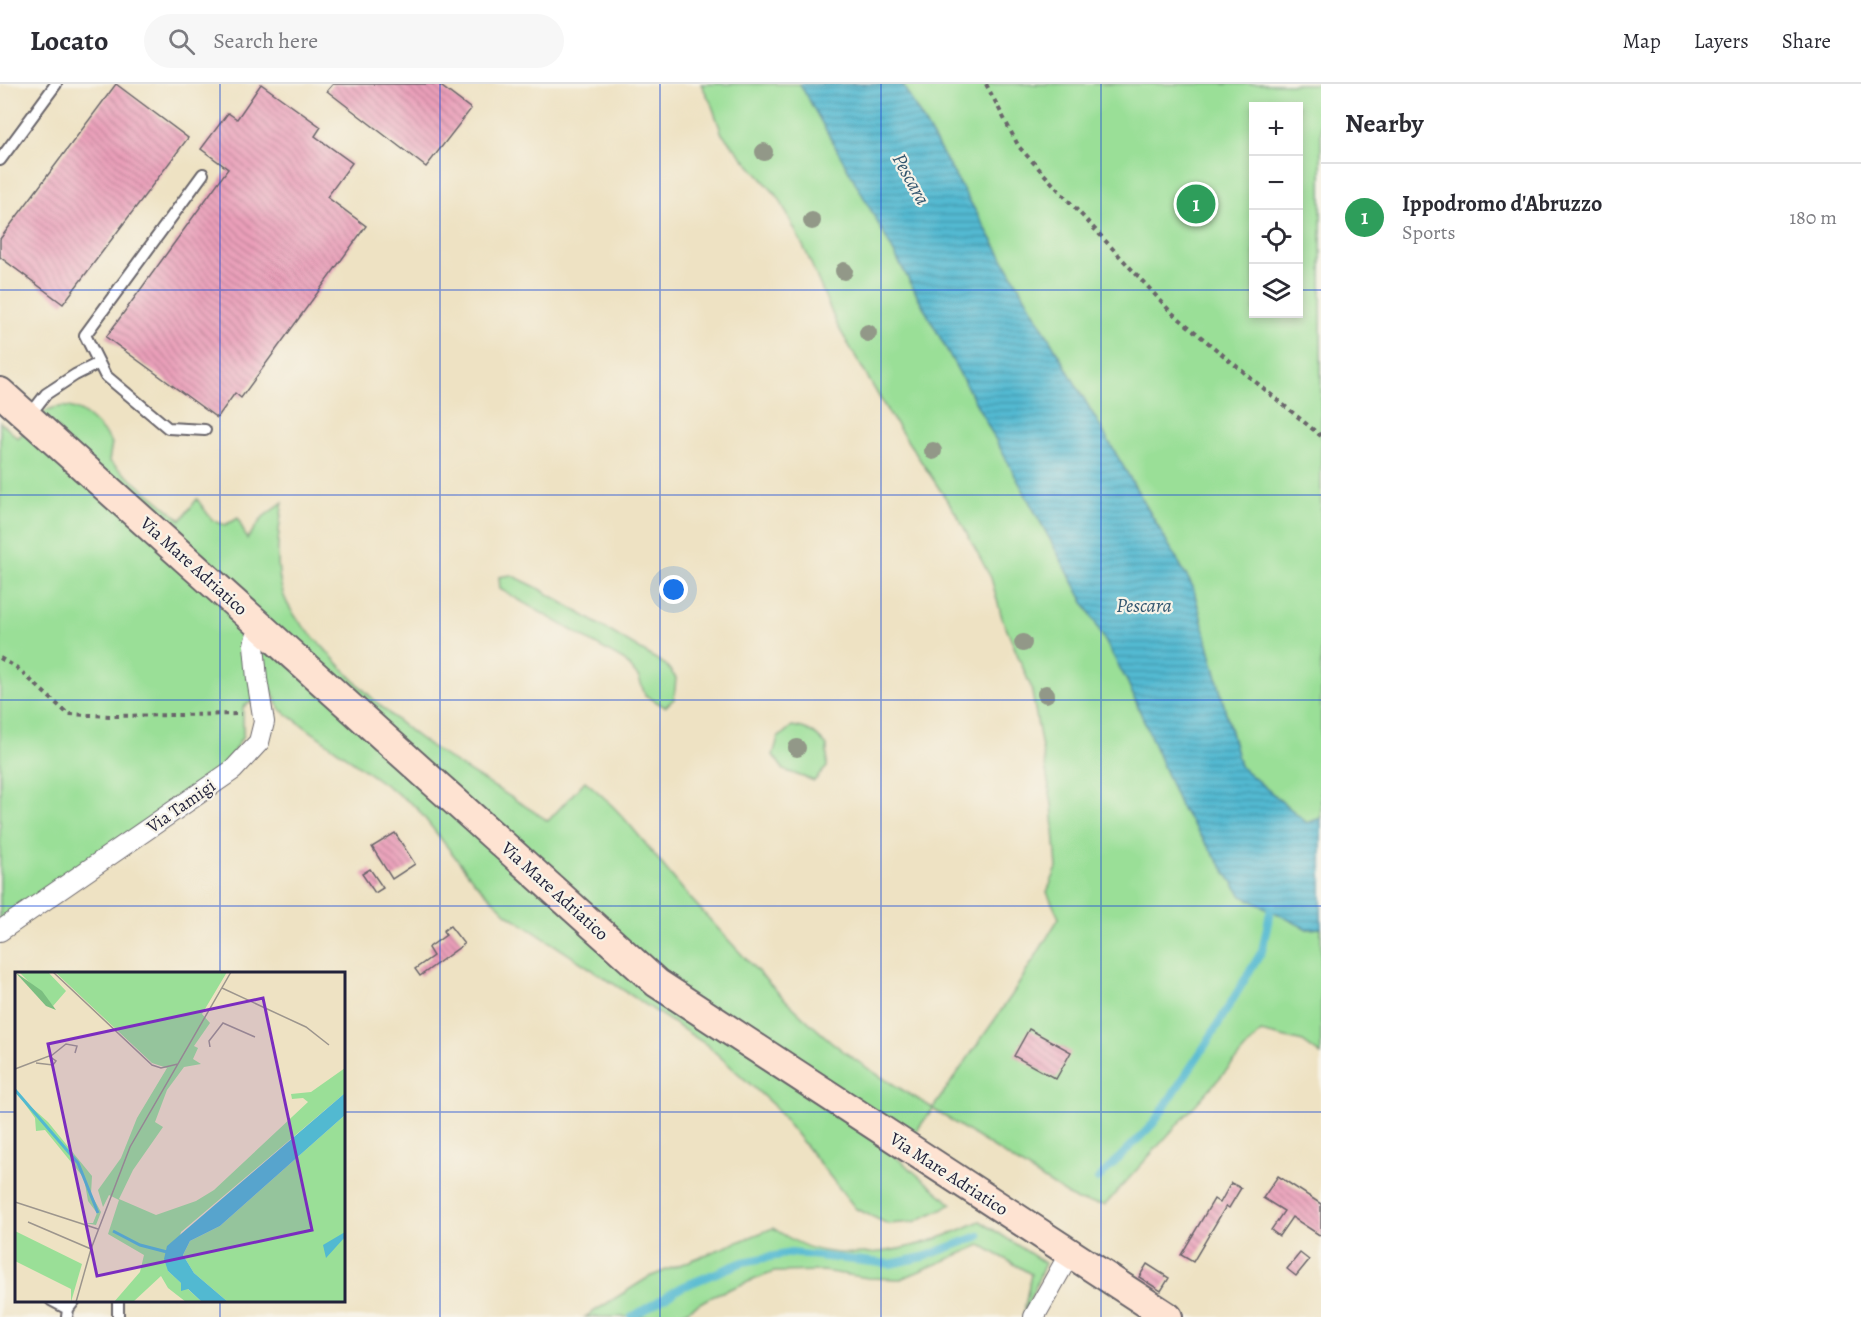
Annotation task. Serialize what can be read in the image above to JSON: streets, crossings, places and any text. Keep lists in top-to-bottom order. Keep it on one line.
{"streets":{"main road":["Via Mare Adriatico"],"street":["Via Tamigi"]},"crossings":[["Via Mare Adriatico","Via Tamigi"]],"water":["Pescara"],"page":{"header":"Locato","search":"Search here","nav":["Map","Layers","Share"],"heading":"Nearby","map_buttons":["+","−"],"list":[{"mark":"1","name":"Ippodromo d'Abruzzo","note":"Sports","value":"180 m"}],"pins":"1"}}
